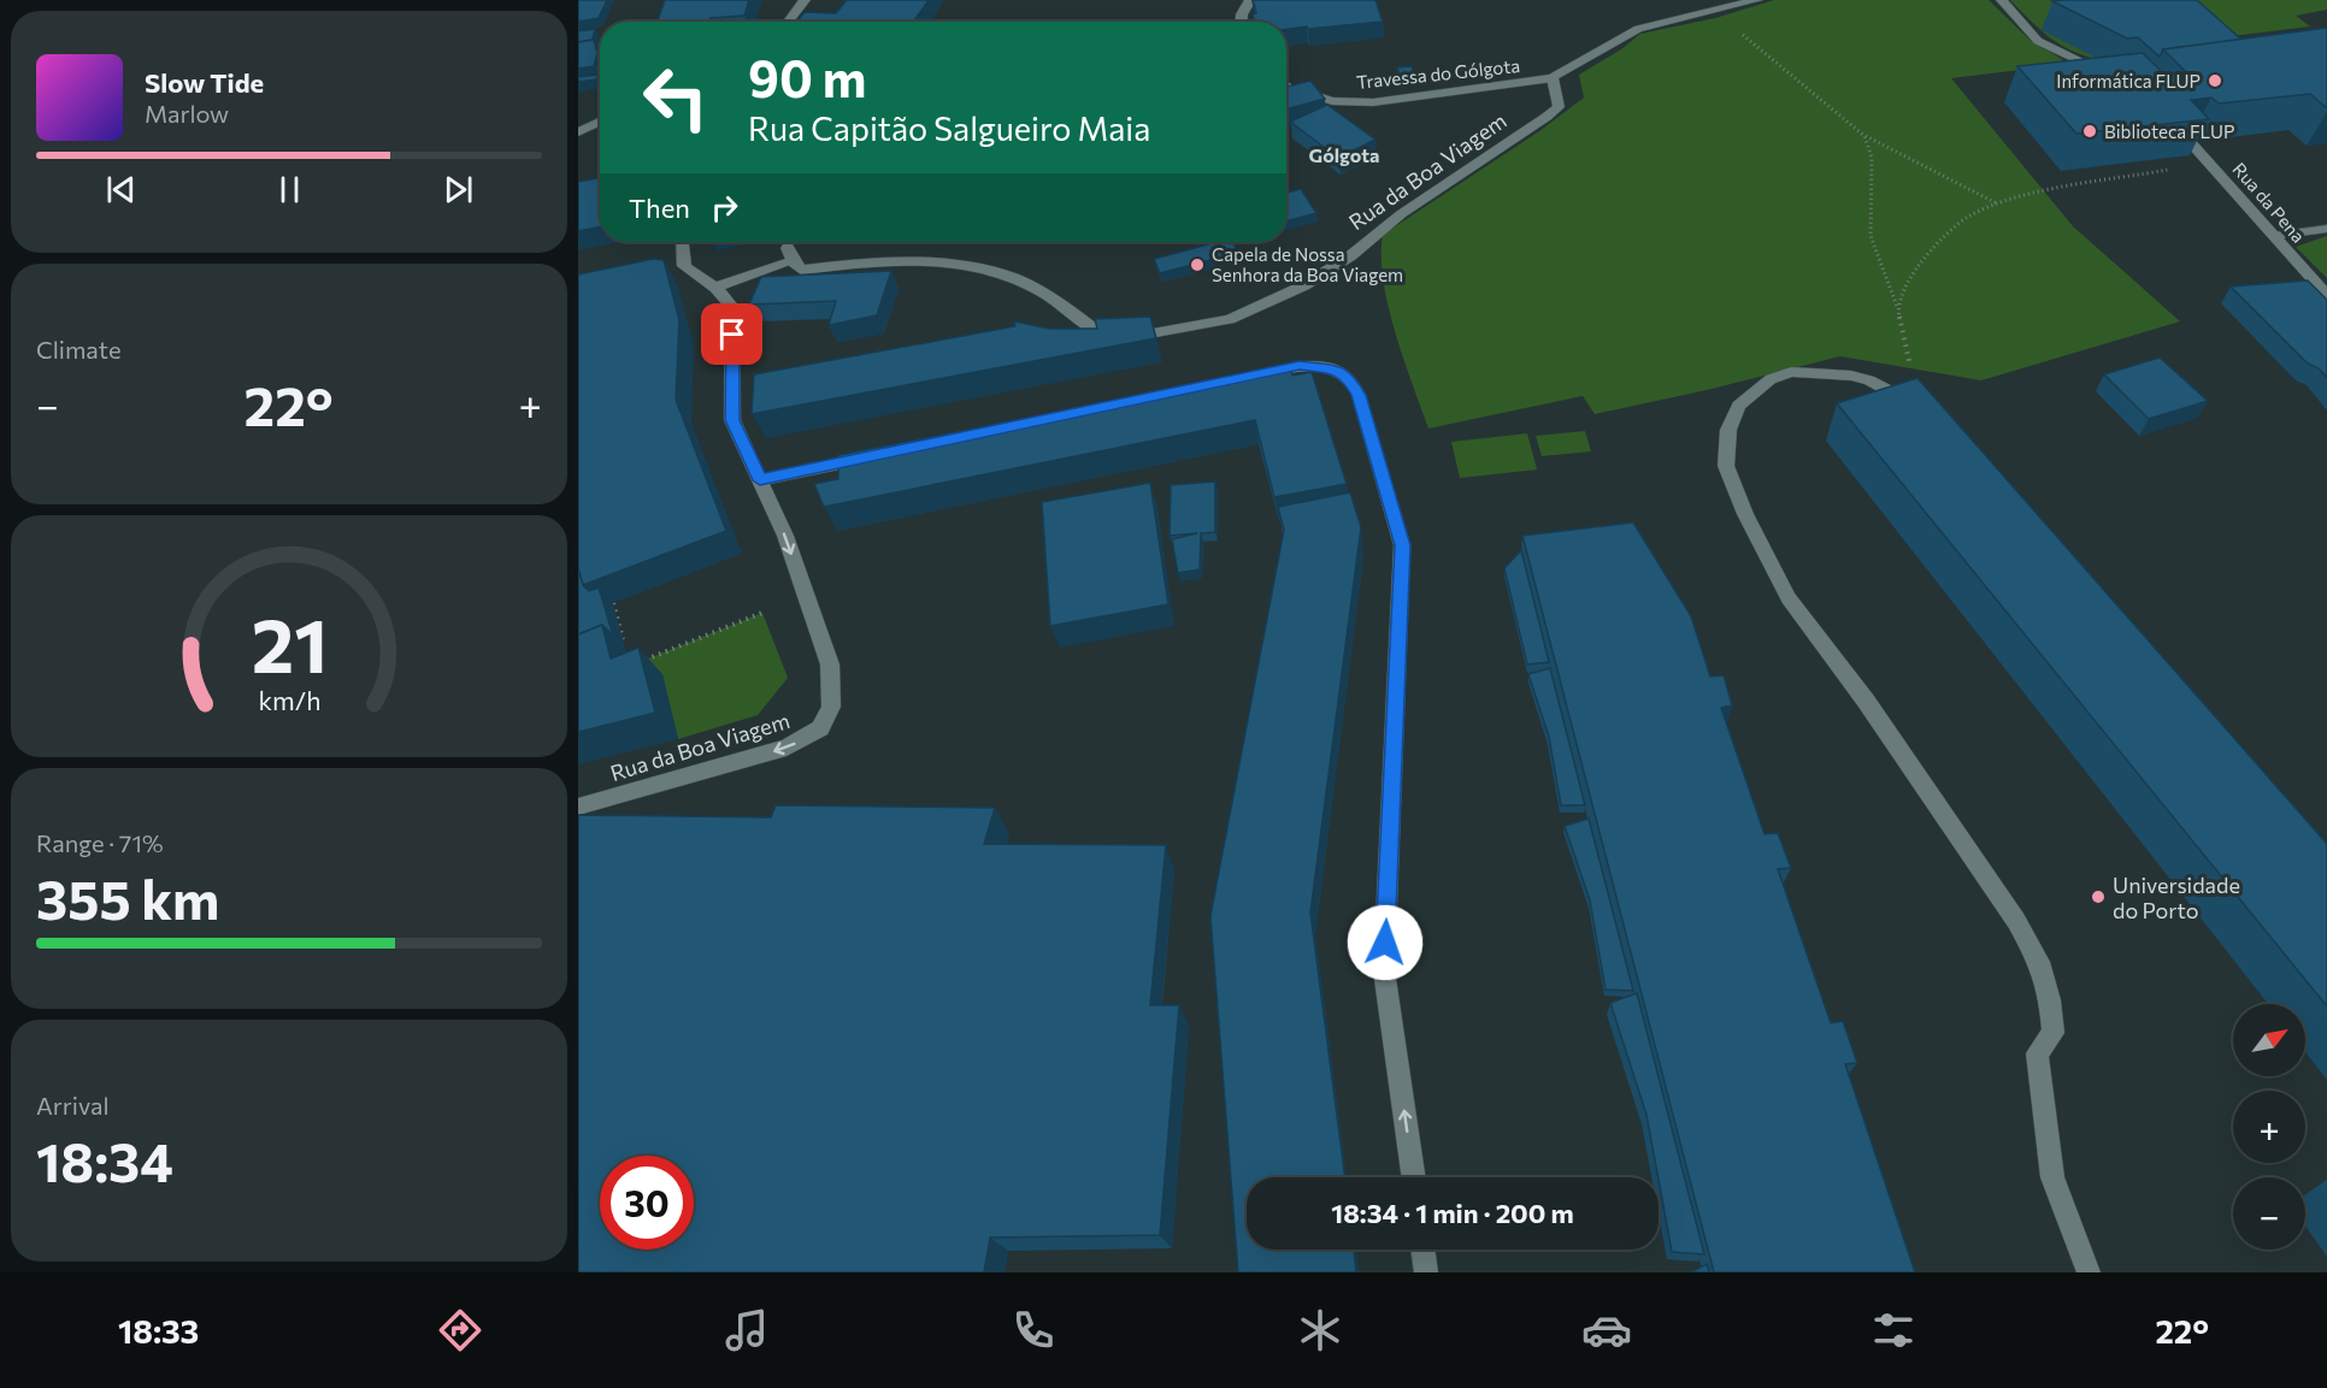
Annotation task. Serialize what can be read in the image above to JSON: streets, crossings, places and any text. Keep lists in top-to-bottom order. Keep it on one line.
{"streets":{"street":["Travessa do Gólgota","Rua da Boa Viagem","Rua da Pena"]},"crossings":[["Travessa do Gólgota","Rua da Boa Viagem"]],"districts":["Gólgota"],"places":["Informática FLUP","Biblioteca FLUP","Capela de Nossa Senhora da Boa Viagem","Universidade do Porto"],"north":"top right","page":{"turn":["90 m","Rua Capitão Salgueiro Maia"],"song":["Slow Tide","Marlow"],"then":"Then","tile":["Climate",["Range · 71%","355 km"],["Arrival","18:34"]],"heat":["−","22°","+"],"map_buttons":["+","−"],"limit":"30","trip":"18:34 · 1 min · 200 m","tabs":["18:33","22°"],"gauge":["21","km/h"]}}
